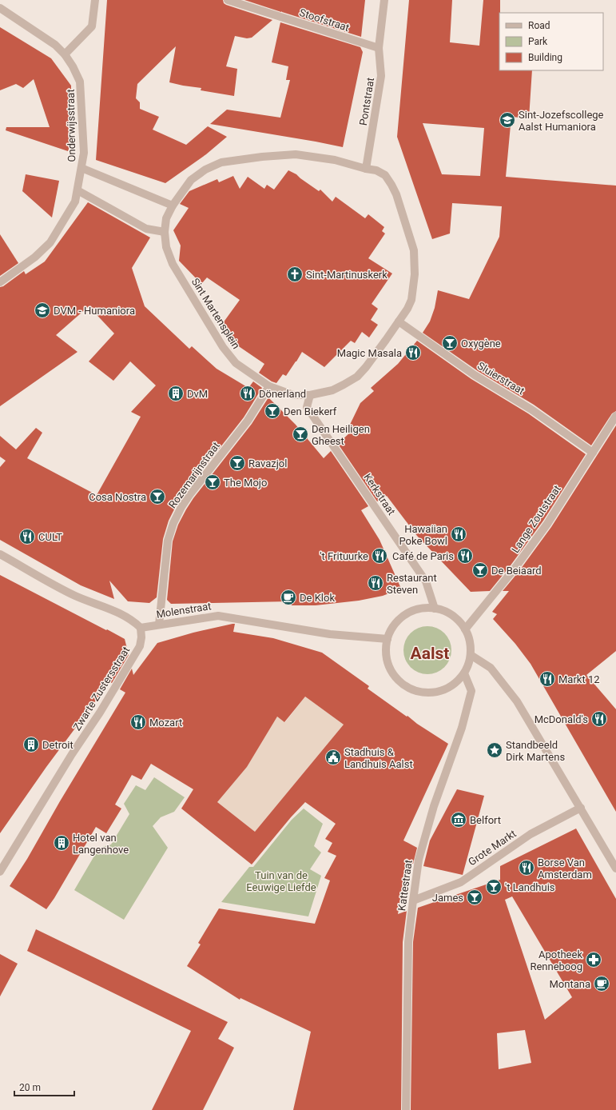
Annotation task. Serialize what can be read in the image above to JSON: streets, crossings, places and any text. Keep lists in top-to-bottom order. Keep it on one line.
{"streets":{"street":["Stoofstraat","Pontstraat","Onderwijsstraat","Sint Martensplein","Sluierstraat","Rozemarijnstraat","Kerkstraat","Lange Zoutstraat","Molenstraat","Zwarte Zustersstraat","Grote Markt","Kattestraat"]},"crossings":[["Stoofstraat","Pontstraat"],["Pontstraat","Sint Martensplein"],["Sint Martensplein","Sluierstraat"],["Sint Martensplein","Rozemarijnstraat"],["Sint Martensplein","Kerkstraat"],["Sluierstraat","Lange Zoutstraat"],["Rozemarijnstraat","Molenstraat"],["Kerkstraat","Lange Zoutstraat"],["Kerkstraat","Molenstraat"],["Kerkstraat","Kattestraat"],["Lange Zoutstraat","Molenstraat"],["Lange Zoutstraat","Kattestraat"],["Molenstraat","Zwarte Zustersstraat"],["Molenstraat","Kattestraat"],["Grote Markt","Kattestraat"]],"districts":["Aalst"],"parks":["Tuin van de Eeuwige Liefde"],"places":{"school or university":["Sint-Jozefscollege Aalst Humaniora","DVM - Humaniora"],"church":["Sint-Martinuskerk"],"bar":["Oxygène","Den Biekerf","Den Heiligen Gheest","Ravazjol","The Mojo","Cosa Nostra","De Beiaard","'t Landhuis","James"],"restaurant":["Magic Masala","Dönerland","Hawaiian Poke Bowl","CULT","'t Frituurke","Café de Paris","Restaurant Steven","Markt 12","McDonald's","Mozart","Borse Van Amsterdam"],"building":["DvM","Detroit","Hotel van Langenhove"],"cafe":["De Klok","Montana"],"place":["Standbeeld Dirk Martens"],"public building":["Stadhuis & Landhuis Aalst"],"museum":["Belfort"],"pharmacy":["Apotheek Renneboog"]},"legend":["Road","Park","Building"],"scale_bar":"20 m"}
